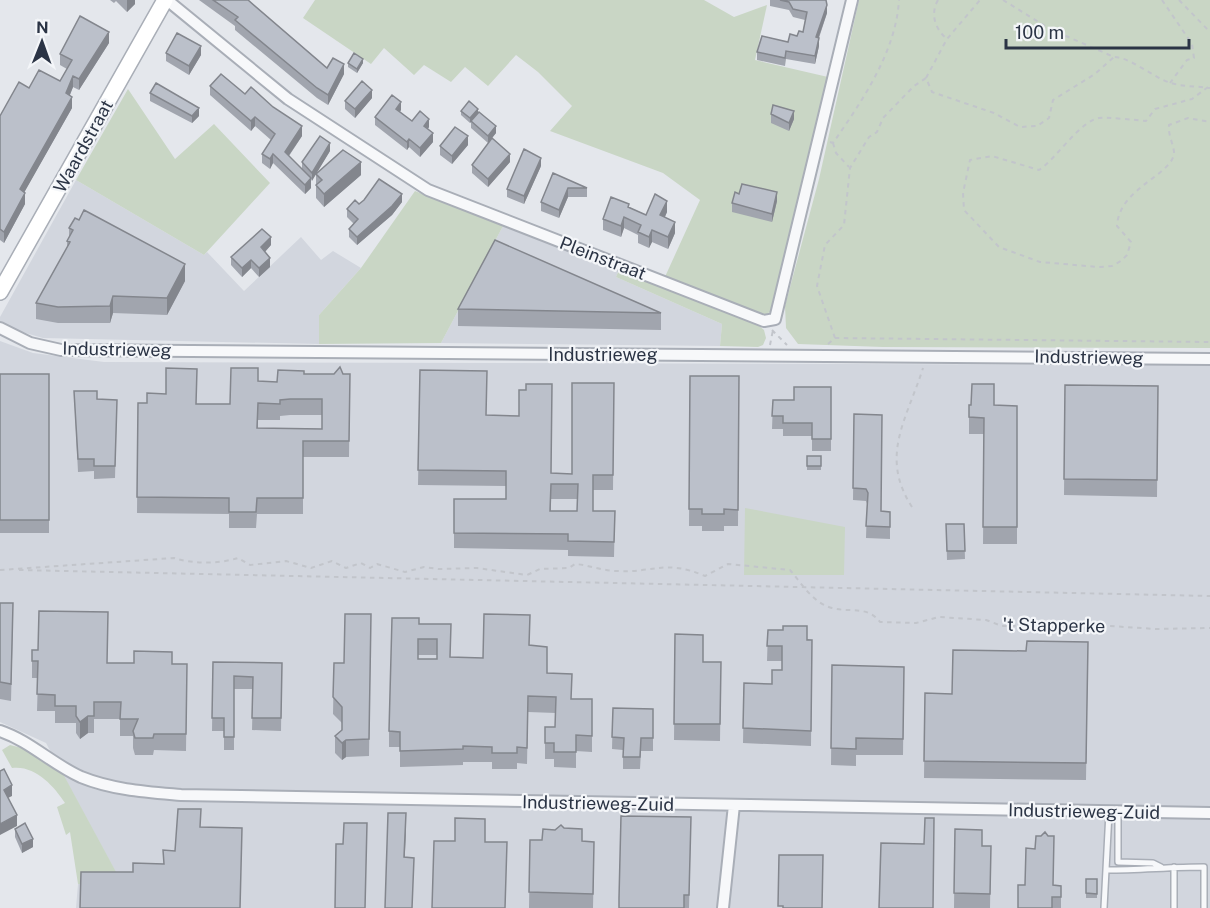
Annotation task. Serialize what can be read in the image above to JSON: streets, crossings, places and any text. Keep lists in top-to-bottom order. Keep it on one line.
{"streets":{"street":["Waardstraat","Pleinstraat","Industrieweg","Industrieweg-Zuid"],"path":["'t Stapperke"]},"crossings":[["Waardstraat","Pleinstraat"]],"scale_bar":"100 m","north":"top"}
